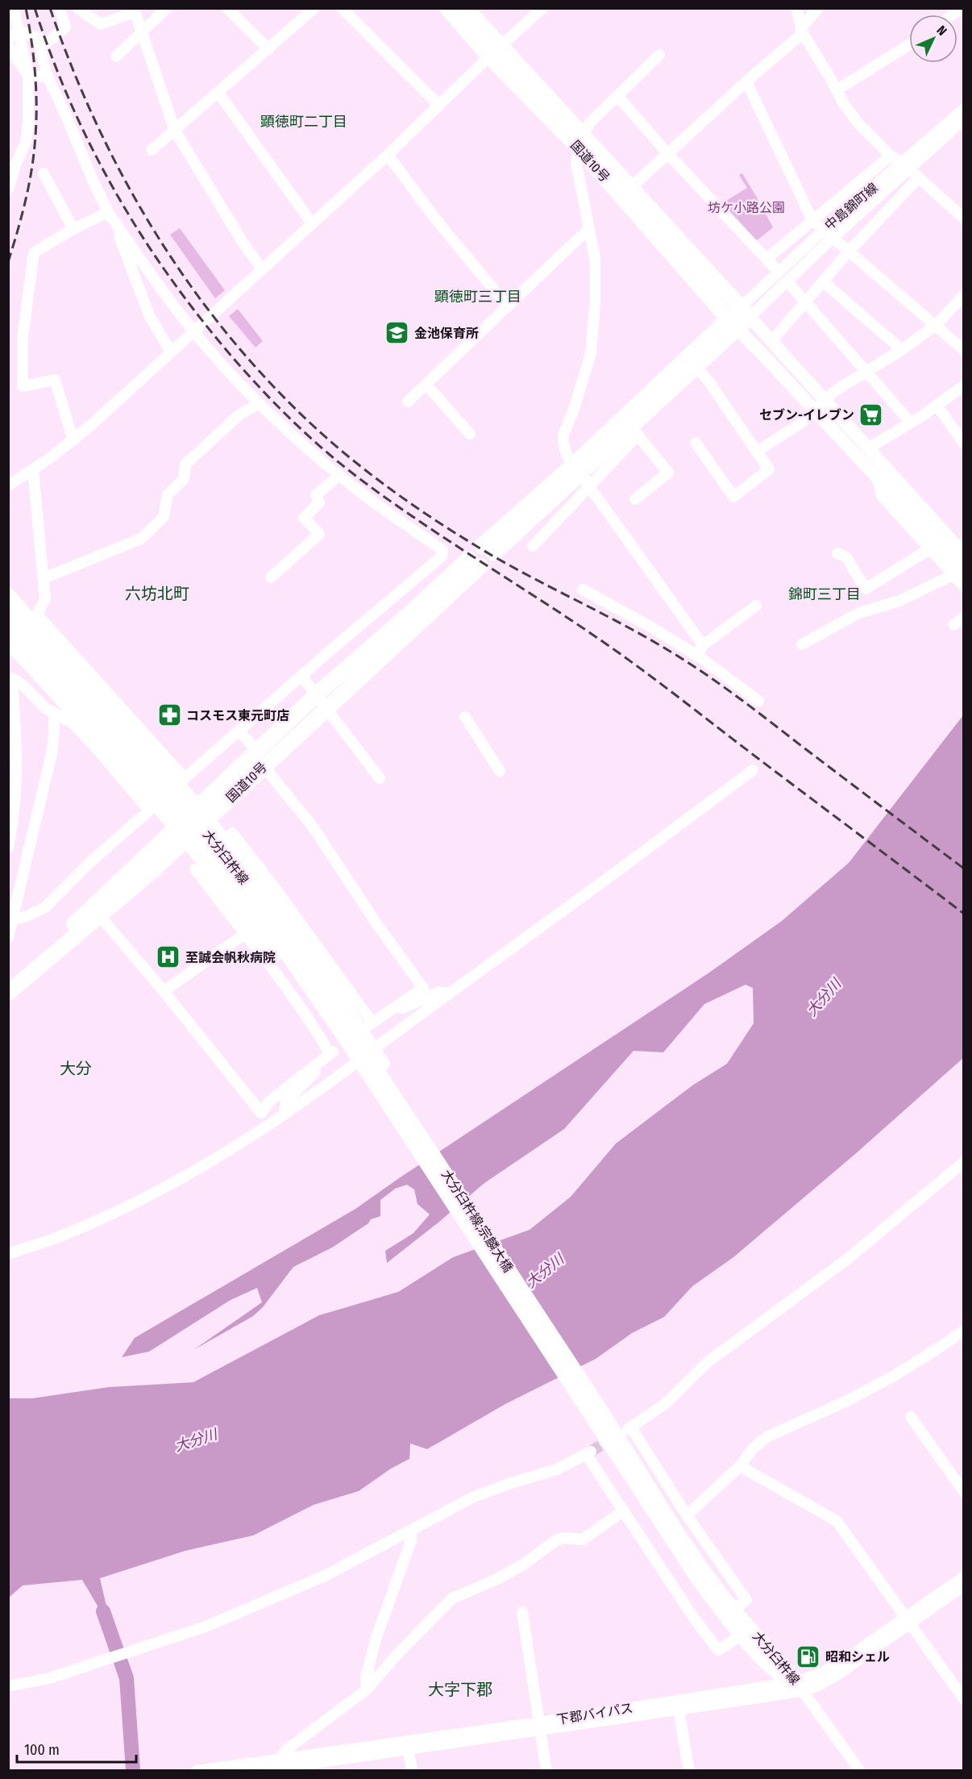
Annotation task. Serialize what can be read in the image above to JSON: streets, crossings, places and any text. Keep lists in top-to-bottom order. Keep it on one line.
{"streets":{"highway":["国道10号"],"main road":["大分臼杵線","大分臼杵線;宗麟大橋"],"street":["中島錦町線","下郡バイパス"]},"crossings":[["国道10号","中島錦町線"],["大分臼杵線","大分臼杵線;宗麟大橋"],["大分臼杵線","下郡バイパス"]],"districts":["顕徳町二丁目","顕徳町三丁目","六坊北町","錦町三丁目","大分","大字下郡"],"water":["大分川"],"parks":["坊ケ小路公園"],"places":{"school or university":["金池保育所"],"supermarket":["セブン-イレブン"],"pharmacy":["コスモス東元町店"],"hospital":["至誠会帆秋病院"],"fuel station":["昭和シェル"]},"scale_bar":"100 m","north":"top right"}
